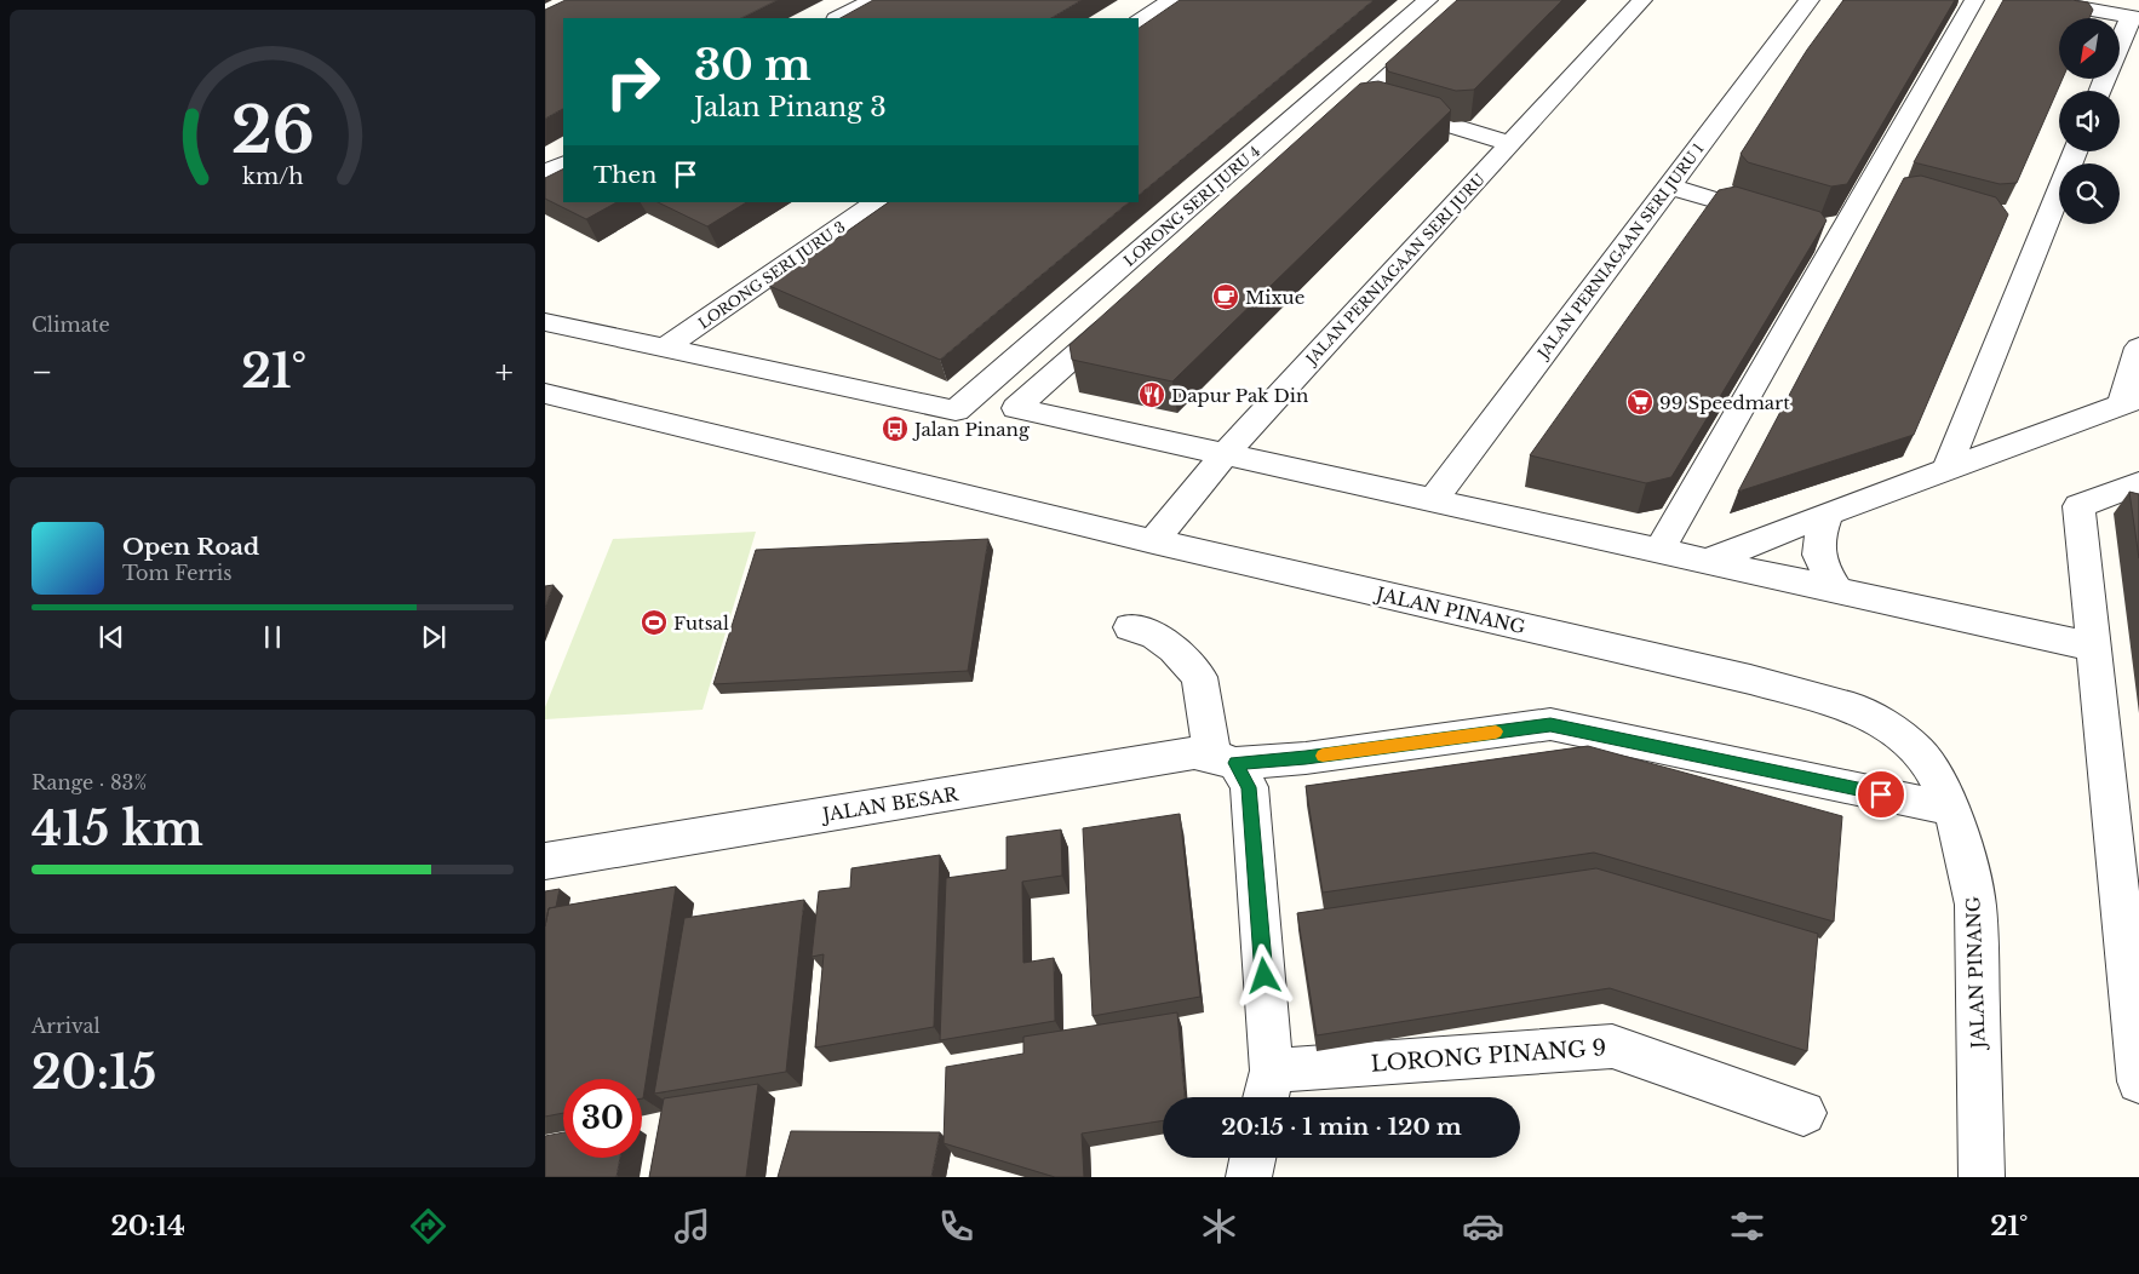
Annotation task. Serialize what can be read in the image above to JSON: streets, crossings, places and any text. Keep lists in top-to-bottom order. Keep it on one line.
{"streets":{"street":["LORONG SERI JURU 4","JALAN PERNIAGAAN SERI JURU 1","JALAN PERNIAGAAN SERI JURU","LORONG SERI JURU 3","JALAN PINANG","JALAN BESAR","LORONG PINANG 9"]},"crossings":[["LORONG SERI JURU 4","LORONG SERI JURU 3"],["JALAN PERNIAGAAN SERI JURU","JALAN PINANG"],["JALAN PINANG","JALAN BESAR"]],"places":{"cafe":["Mixue"],"restaurant":["Dapur Pak Din"],"supermarket":["99 Speedmart"],"bus stop":["Jalan Pinang"],"sports":["Futsal"]},"north":"bottom left","page":{"turn":["30 m","Jalan Pinang 3"],"then":"Then","tile":["Climate",["Range · 83%","415 km"],["Arrival","20:15"]],"heat":["−","21°","+"],"song":["Open Road","Tom Ferris"],"limit":"30","trip":"20:15 · 1 min · 120 m","tabs":["20:14","21°"],"gauge":["26","km/h"]}}
